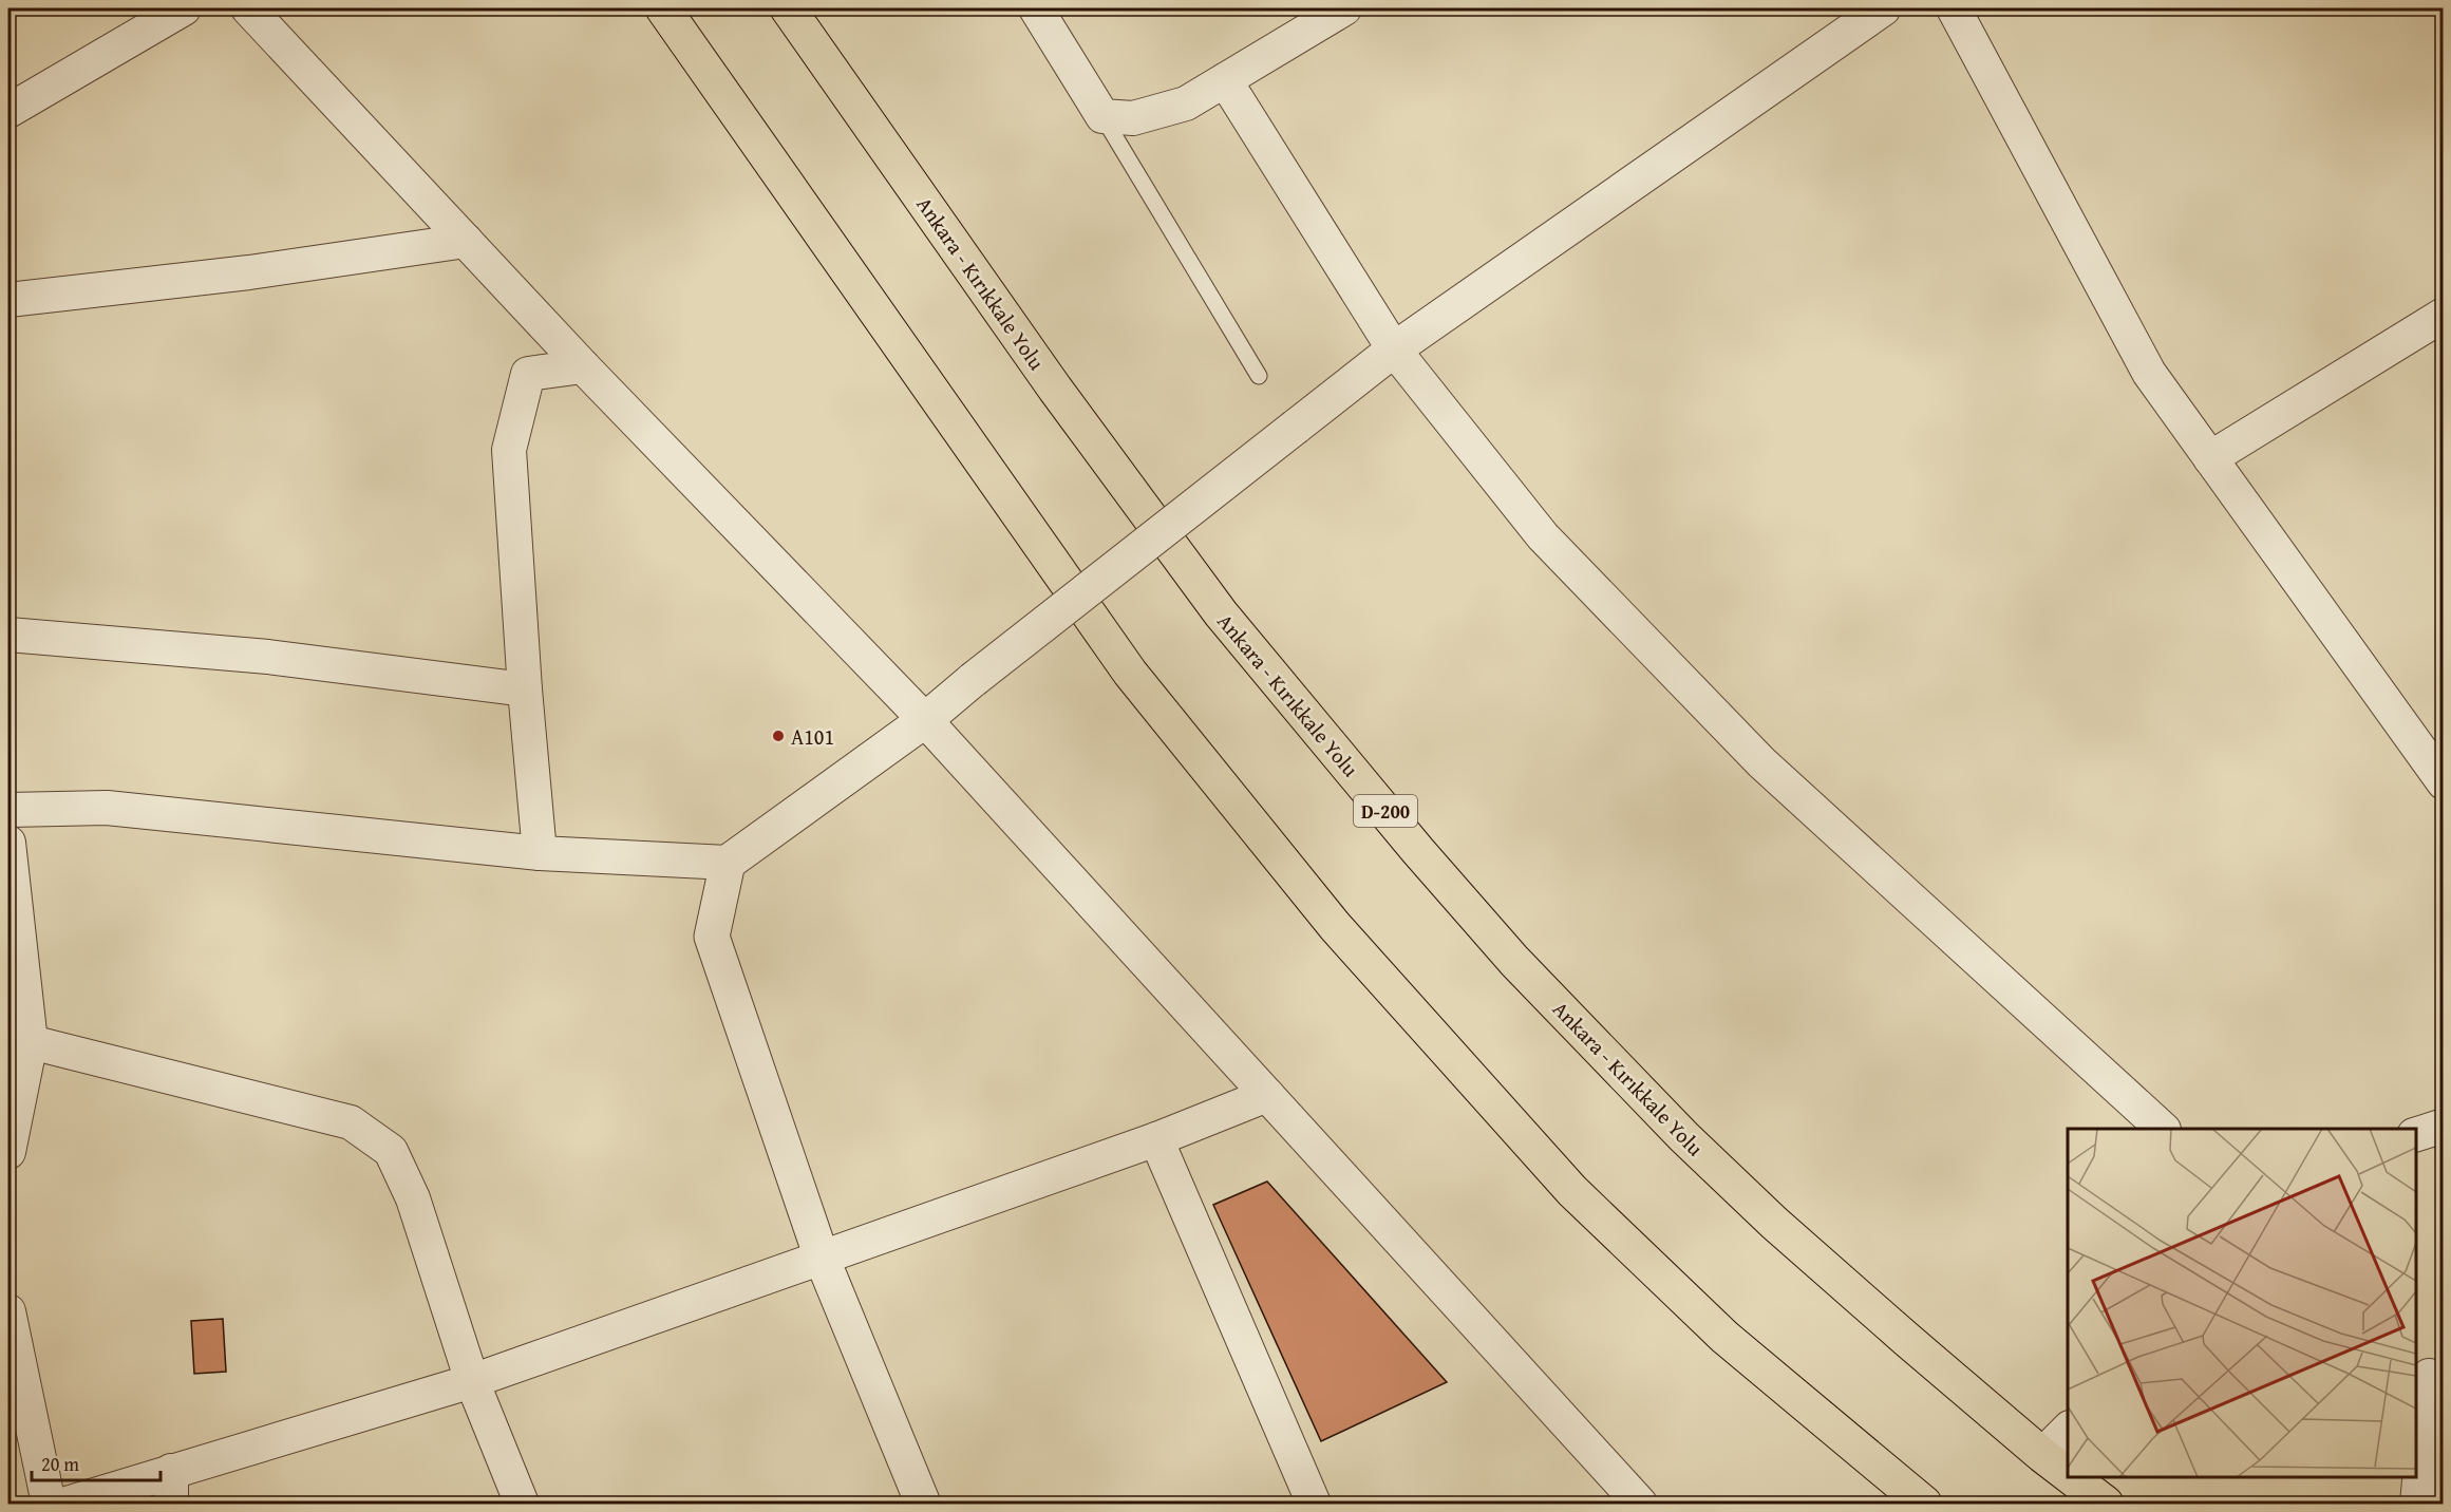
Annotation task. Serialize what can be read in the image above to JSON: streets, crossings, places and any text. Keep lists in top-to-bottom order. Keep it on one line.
{"streets":{"highway":["Ankara - Kırıkkale Yolu","D-200"]},"places":["A101"],"scale_bar":"20 m"}
